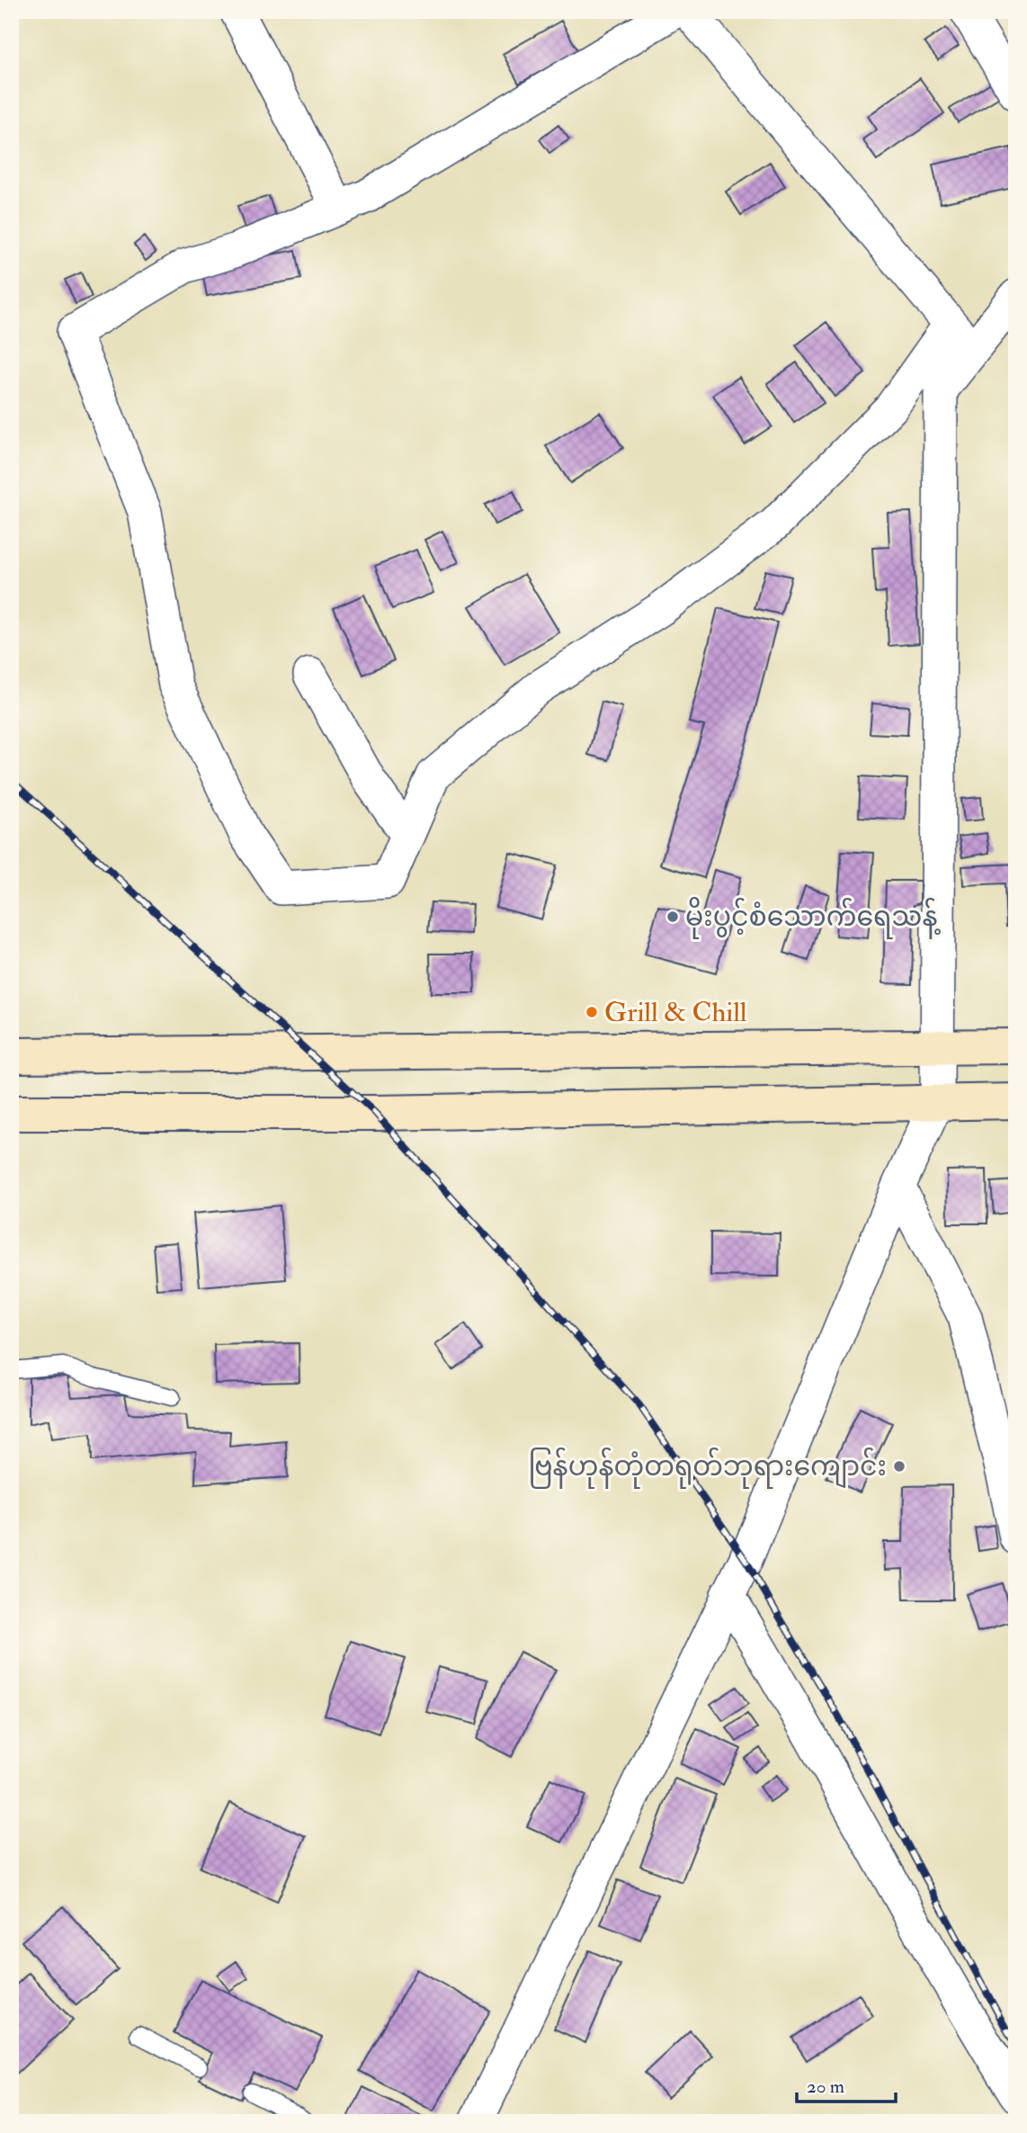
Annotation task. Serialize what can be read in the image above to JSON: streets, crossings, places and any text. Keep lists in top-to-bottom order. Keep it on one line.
{"places":["မိုးပွင့်စံသောက်ရေသန့်","Grill & Chill","ဗြန်ဟုန်တုံတရုတ်ဘုရားကျောင်း"],"scale_bar":"20 m"}
